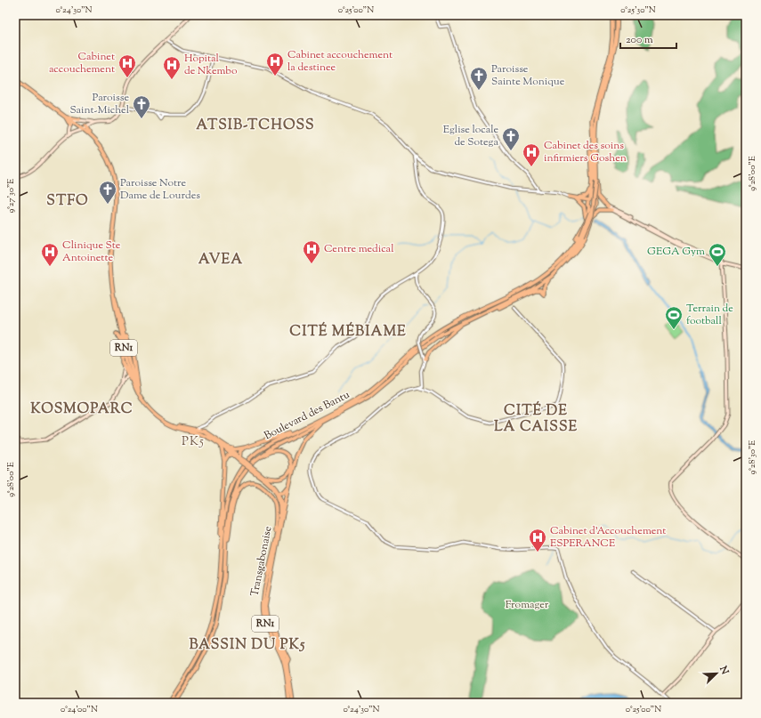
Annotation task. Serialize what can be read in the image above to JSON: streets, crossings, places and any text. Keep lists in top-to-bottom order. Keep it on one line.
{"streets":{"main road":["RN1","Boulevard des Bantu","Transgabonaise"]},"crossings":[["RN1","Transgabonaise"]],"districts":["ATSIB-TCHOSS","STFO","AVEA","CITÉ MÉBIAME","KOSMOPARC","CITÉ DE LA CAISSE","PK5","BASSIN DU PK5"],"parks":["Fromager"],"places":{"hospital":["Cabinet accouchement la destinee","Cabinet accouchement","Hopital de Nkembo","Cabinet des soins infirmiers Goshen","Centre medical","Clinique Ste Antoinette","Cabinet d'Accouchement ESPERANCE"],"church":["Paroisse Sainte Monique","Paroisse Saint-Michel","Eglise locale de Sotega","Paroisse Notre Dame de Lourdes"],"sports":["GEGA Gym","Terrain de football"]},"scale_bar":"200 m","north":"top right","coordinates":["0°24'30\"N","0°25'00\"N","0°25'30\"N","9°28'00\"E","9°27'30\"E","9°28'30\"E","0°24'00\"N"]}
